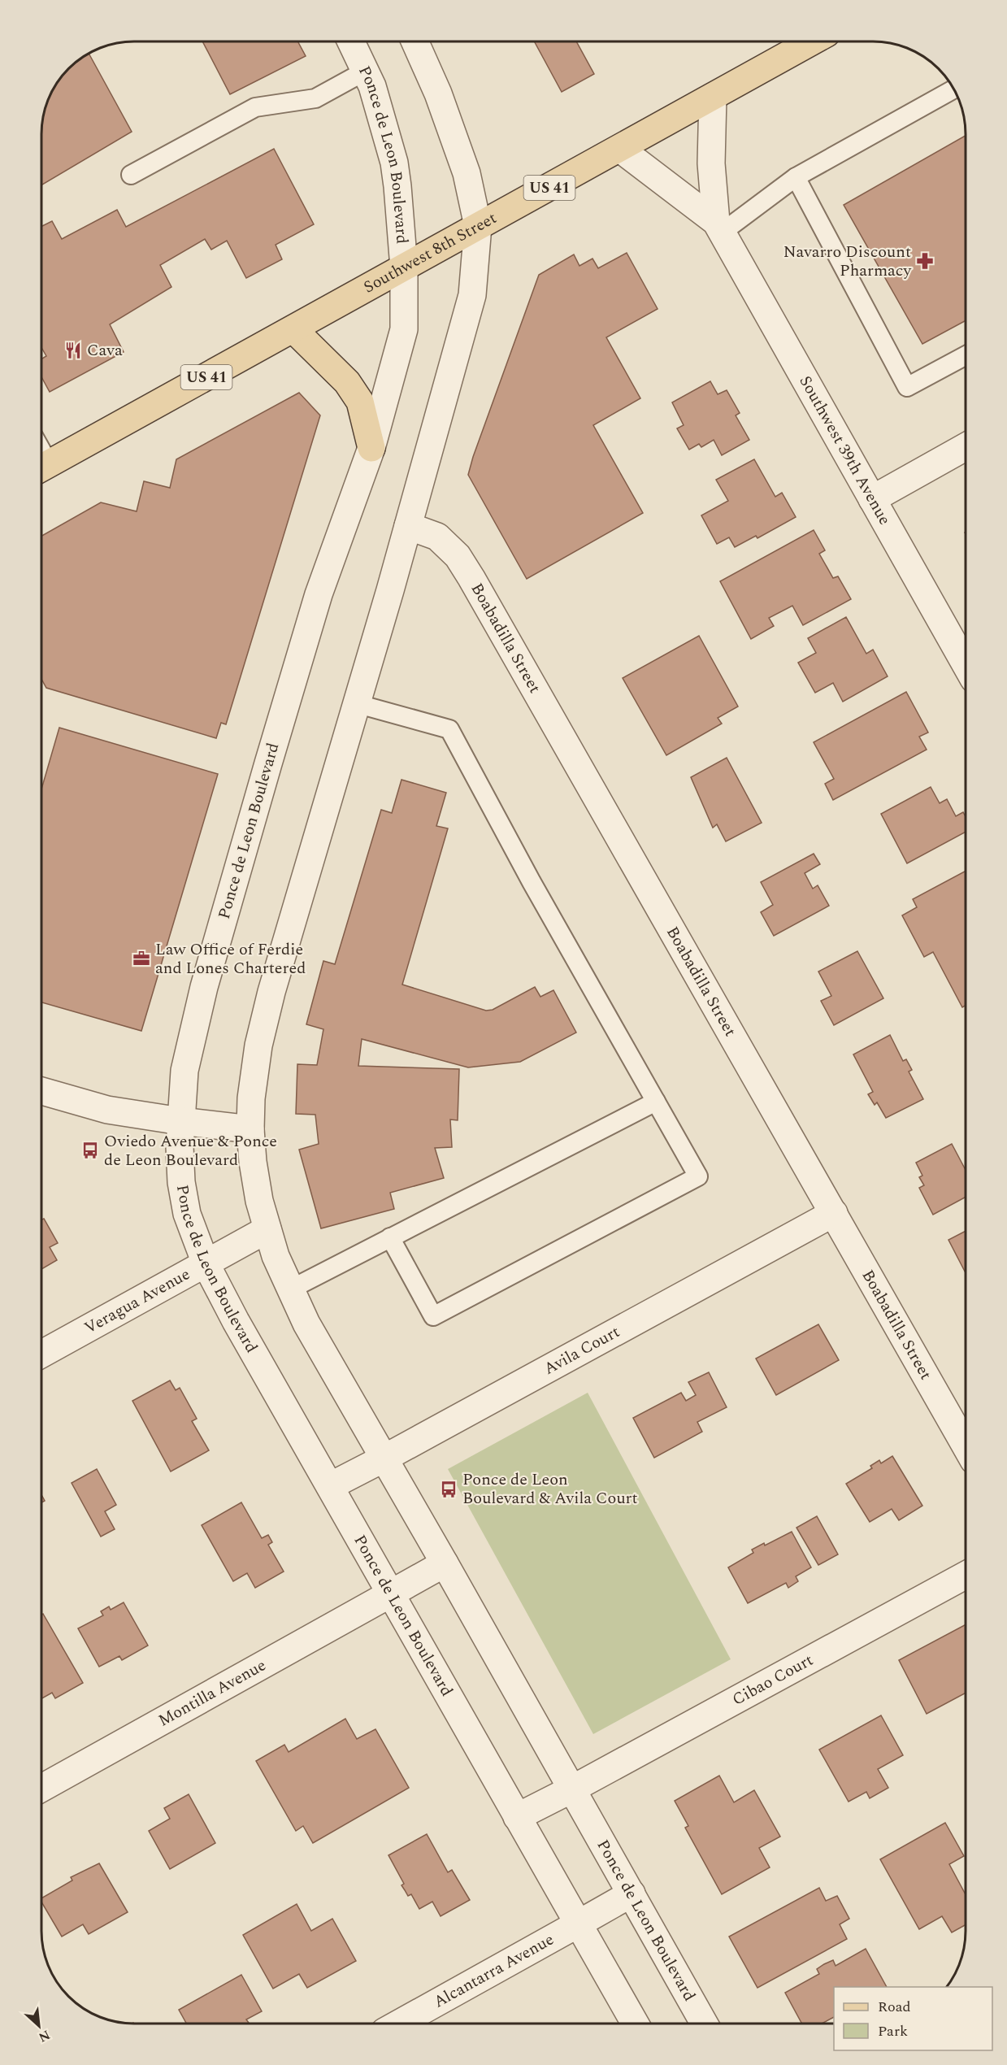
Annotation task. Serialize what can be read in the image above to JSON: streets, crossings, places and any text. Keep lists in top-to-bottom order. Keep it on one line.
{"streets":{"main road":["US 41","Southwest 8th Street"],"street":["Ponce de Leon Boulevard","Southwest 39th Avenue","Boabadilla Street","Veragua Avenue","Avila Court","Cibao Court","Montilla Avenue","Alcantarra Avenue"]},"crossings":[["Ponce de Leon Boulevard","Southwest 8th Street"],["Ponce de Leon Boulevard","Boabadilla Street"],["Ponce de Leon Boulevard","Veragua Avenue"],["Ponce de Leon Boulevard","Avila Court"],["Ponce de Leon Boulevard","Cibao Court"],["Ponce de Leon Boulevard","Montilla Avenue"],["Ponce de Leon Boulevard","Alcantarra Avenue"],["Southwest 8th Street","Southwest 39th Avenue"],["Boabadilla Street","Avila Court"]],"places":{"pharmacy":["Navarro Discount Pharmacy"],"restaurant":["Cava"],"office":["Law Office of Ferdie and Lones Chartered"],"bus stop":["Oviedo Avenue & Ponce de Leon Boulevard","Ponce de Leon Boulevard & Avila Court"]},"legend":["Road","Park"],"north":"bottom right"}
